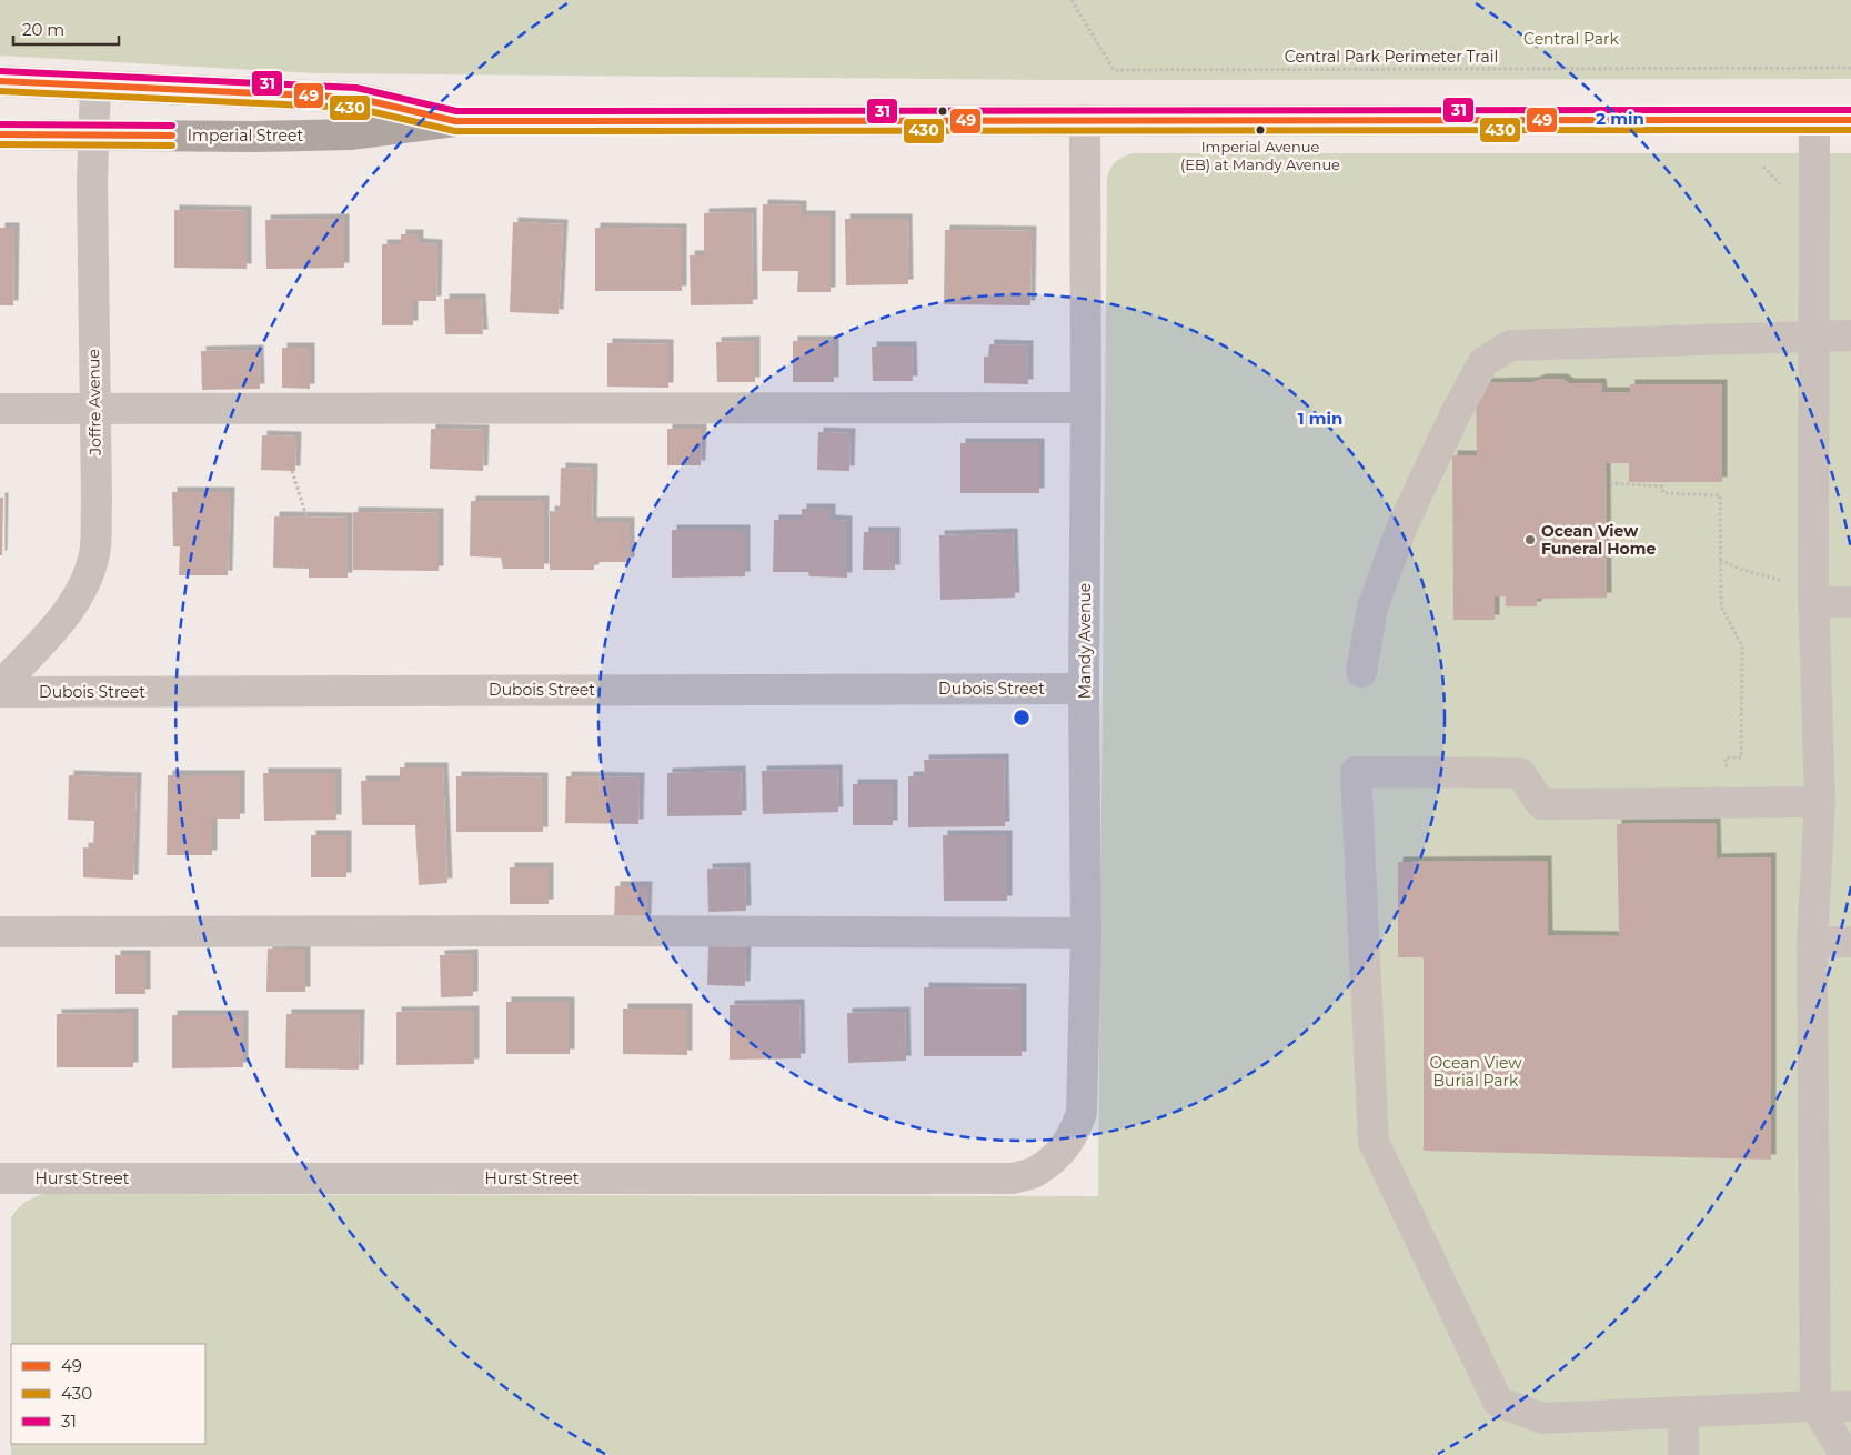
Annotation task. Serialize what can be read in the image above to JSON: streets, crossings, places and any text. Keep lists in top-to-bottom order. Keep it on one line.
{"streets":{"main road":["Imperial Street"],"street":["Joffre Avenue","Mandy Avenue","Dubois Street","Hurst Street"],"path":["Central Park Perimeter Trail"]},"crossings":[["Imperial Street","Joffre Avenue"],["Imperial Street","Mandy Avenue"],["Mandy Avenue","Dubois Street"],["Mandy Avenue","Hurst Street"]],"parks":["Central Park","Ocean View Burial Park"],"places":["Imperial Avenue (EB) at Mandy Avenue","Ocean View Funeral Home"],"lines":["transit line 31","transit line 49","transit line 430"],"legend":["49","430","31"],"scale_bar":"20 m","rings":["2 min","1 min"]}
